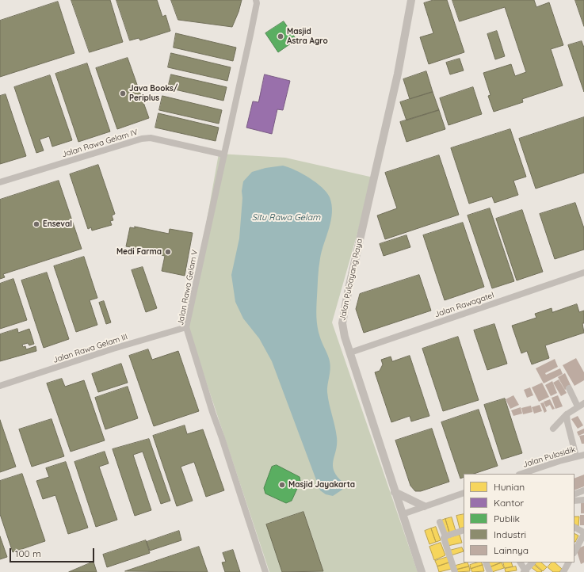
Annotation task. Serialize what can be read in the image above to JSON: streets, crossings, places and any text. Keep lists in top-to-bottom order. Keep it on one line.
{"streets":{"street":["Jalan Rawa Gelam IV","Jalan Puloayang Raya","Jalan Rawa Gelam V","Jalan Rawagatel","Jalan Rawa Gelam III","Jalan Pulosidik"]},"crossings":[["Jalan Rawa Gelam IV","Jalan Rawa Gelam V"],["Jalan Puloayang Raya","Jalan Rawagatel"],["Jalan Rawa Gelam V","Jalan Rawa Gelam III"]],"water":["Situ Rawa Gelam"],"places":["Masjid Astra Agro","Java Books/ Periplus","Enseval","Medi Farma","Masjid Jayakarta"],"legend":["Hunian","Kantor","Publik","Industri","Lainnya"],"scale_bar":"100 m"}
